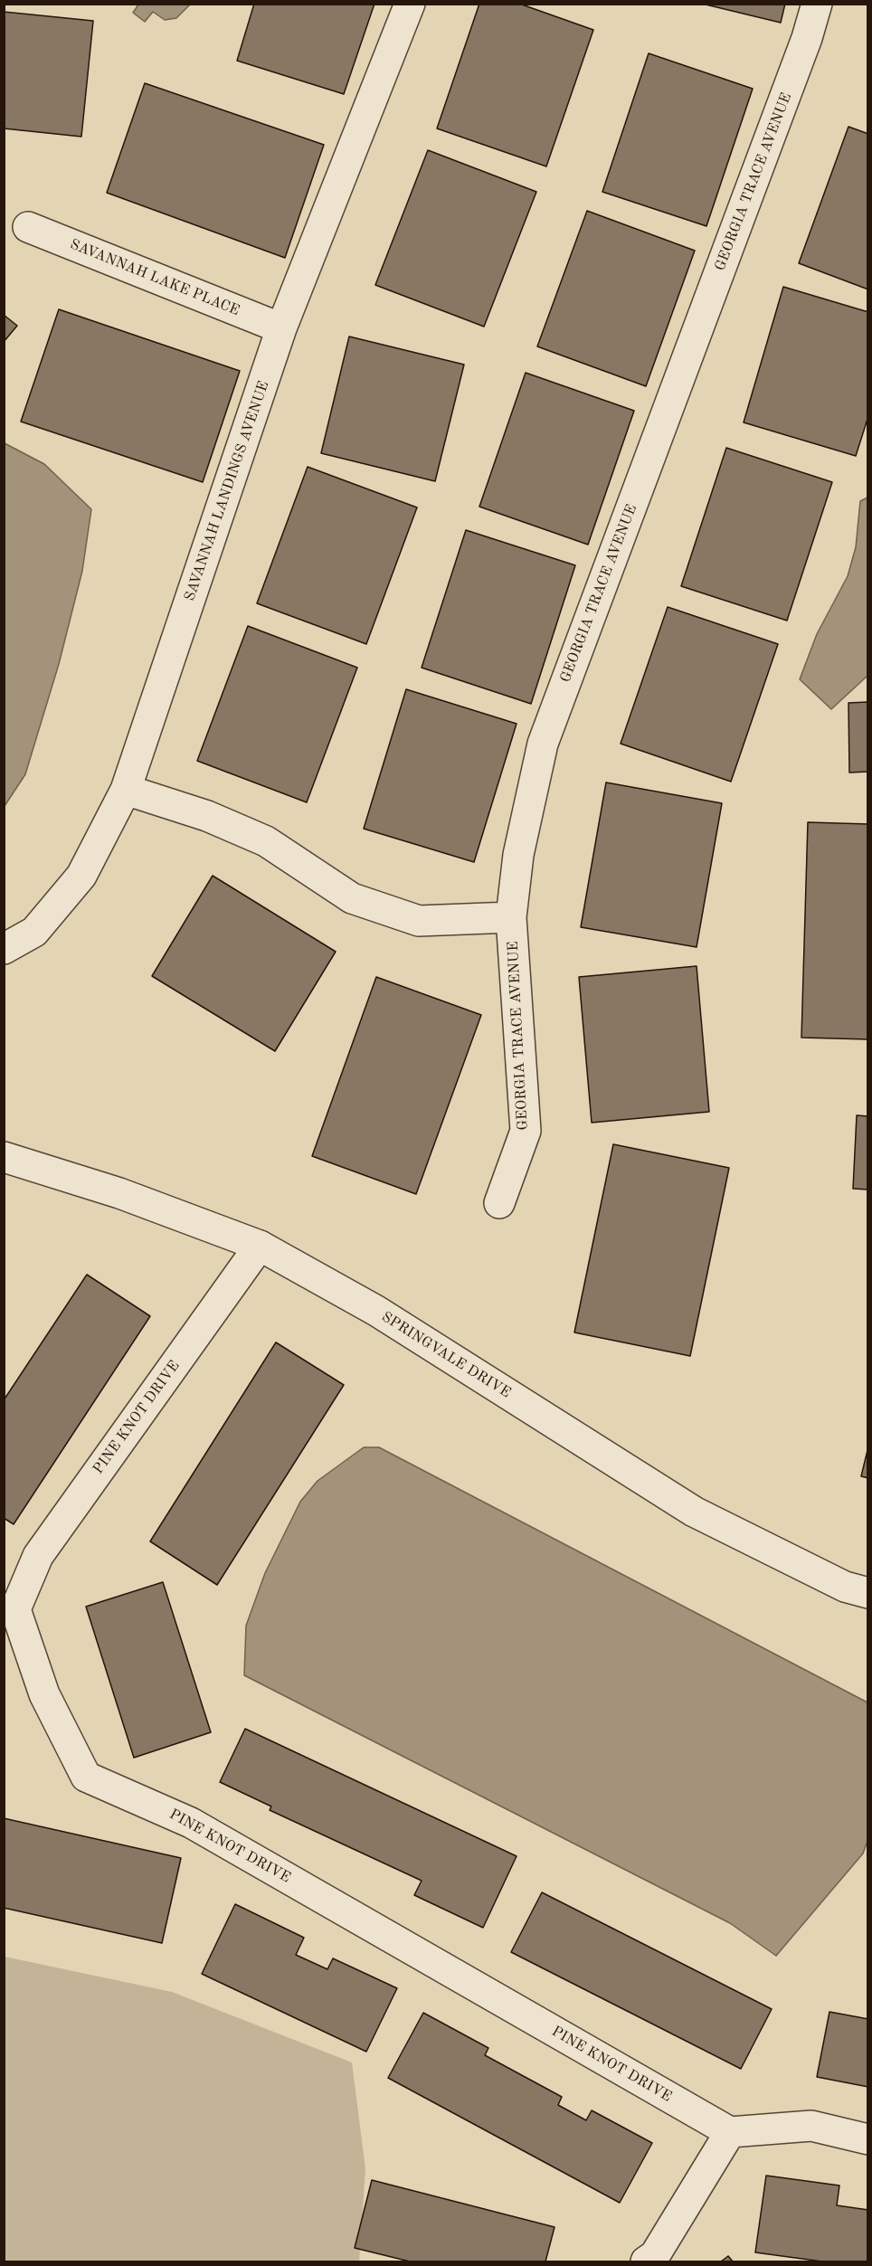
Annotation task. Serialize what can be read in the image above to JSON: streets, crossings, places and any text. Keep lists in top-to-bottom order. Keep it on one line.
{"streets":{"street":["GEORGIA TRACE AVENUE","SAVANNAH LAKE PLACE","SAVANNAH LANDINGS AVENUE","SPRINGVALE DRIVE","PINE KNOT DRIVE"]},"crossings":[["SAVANNAH LAKE PLACE","SAVANNAH LANDINGS AVENUE"],["SPRINGVALE DRIVE","PINE KNOT DRIVE"]]}
